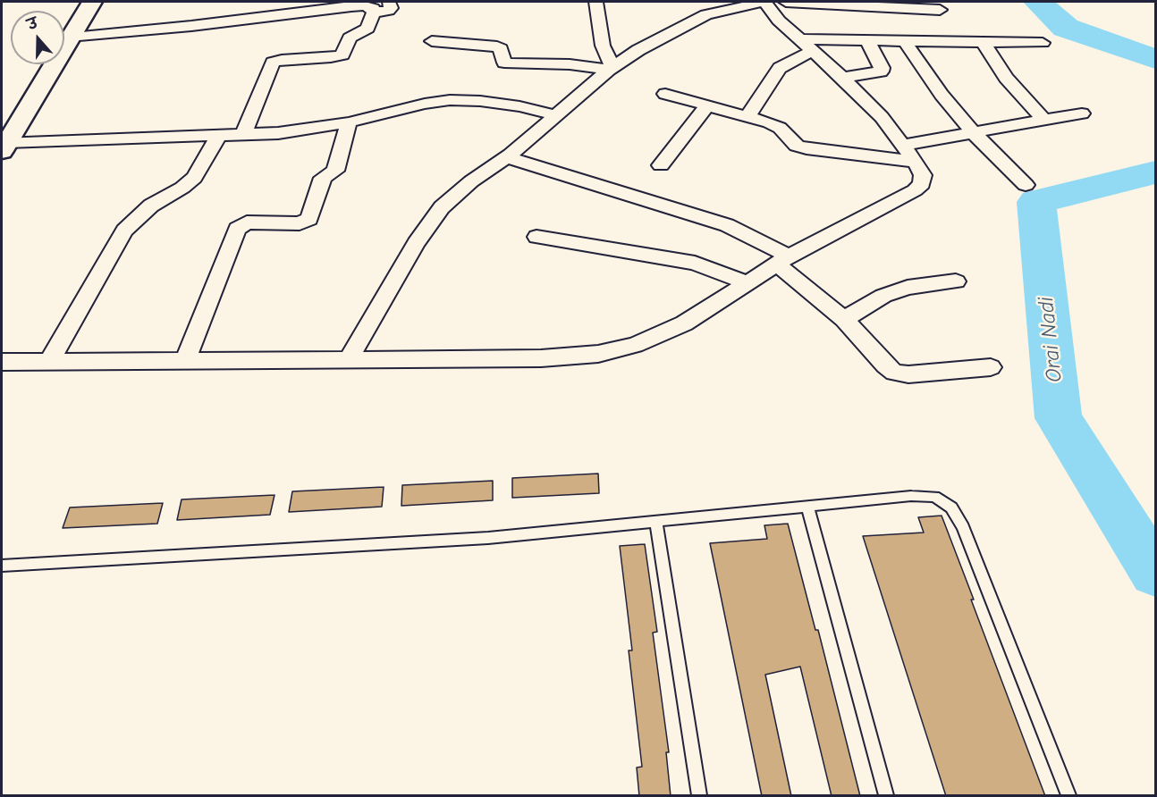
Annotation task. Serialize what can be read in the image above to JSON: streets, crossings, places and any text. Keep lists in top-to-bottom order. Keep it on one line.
{"water":["Orai Nadi"],"north":"top"}
